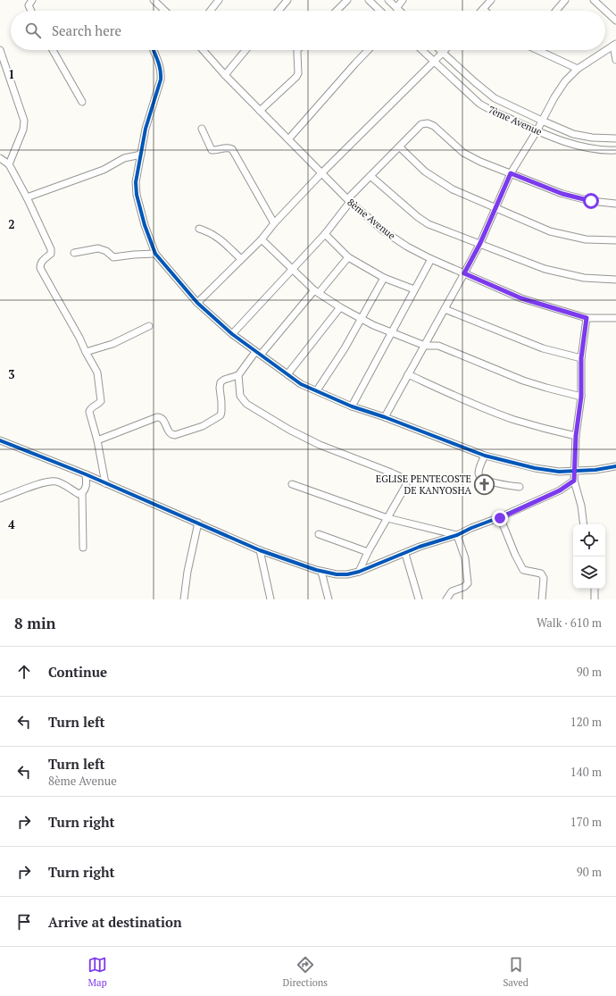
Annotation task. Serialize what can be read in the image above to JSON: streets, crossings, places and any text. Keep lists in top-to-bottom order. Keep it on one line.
{"streets":{"street":["7ème Avenue","8ème Avenue"]},"places":{"church":["EGLISE PENTECOSTE DE KANYOSHA"]},"page":{"search":"Search here","heading":["8 min","Walk · 610 m"],"list":[["Continue","90 m"],["Turn left","120 m"],["Turn left","8ème Avenue","140 m"],["Turn right","170 m"],["Turn right","90 m"],"Arrive at destination"],"nav":["Map","Directions","Saved"]},"grid":{"rows":["1","2","3","4"]}}
